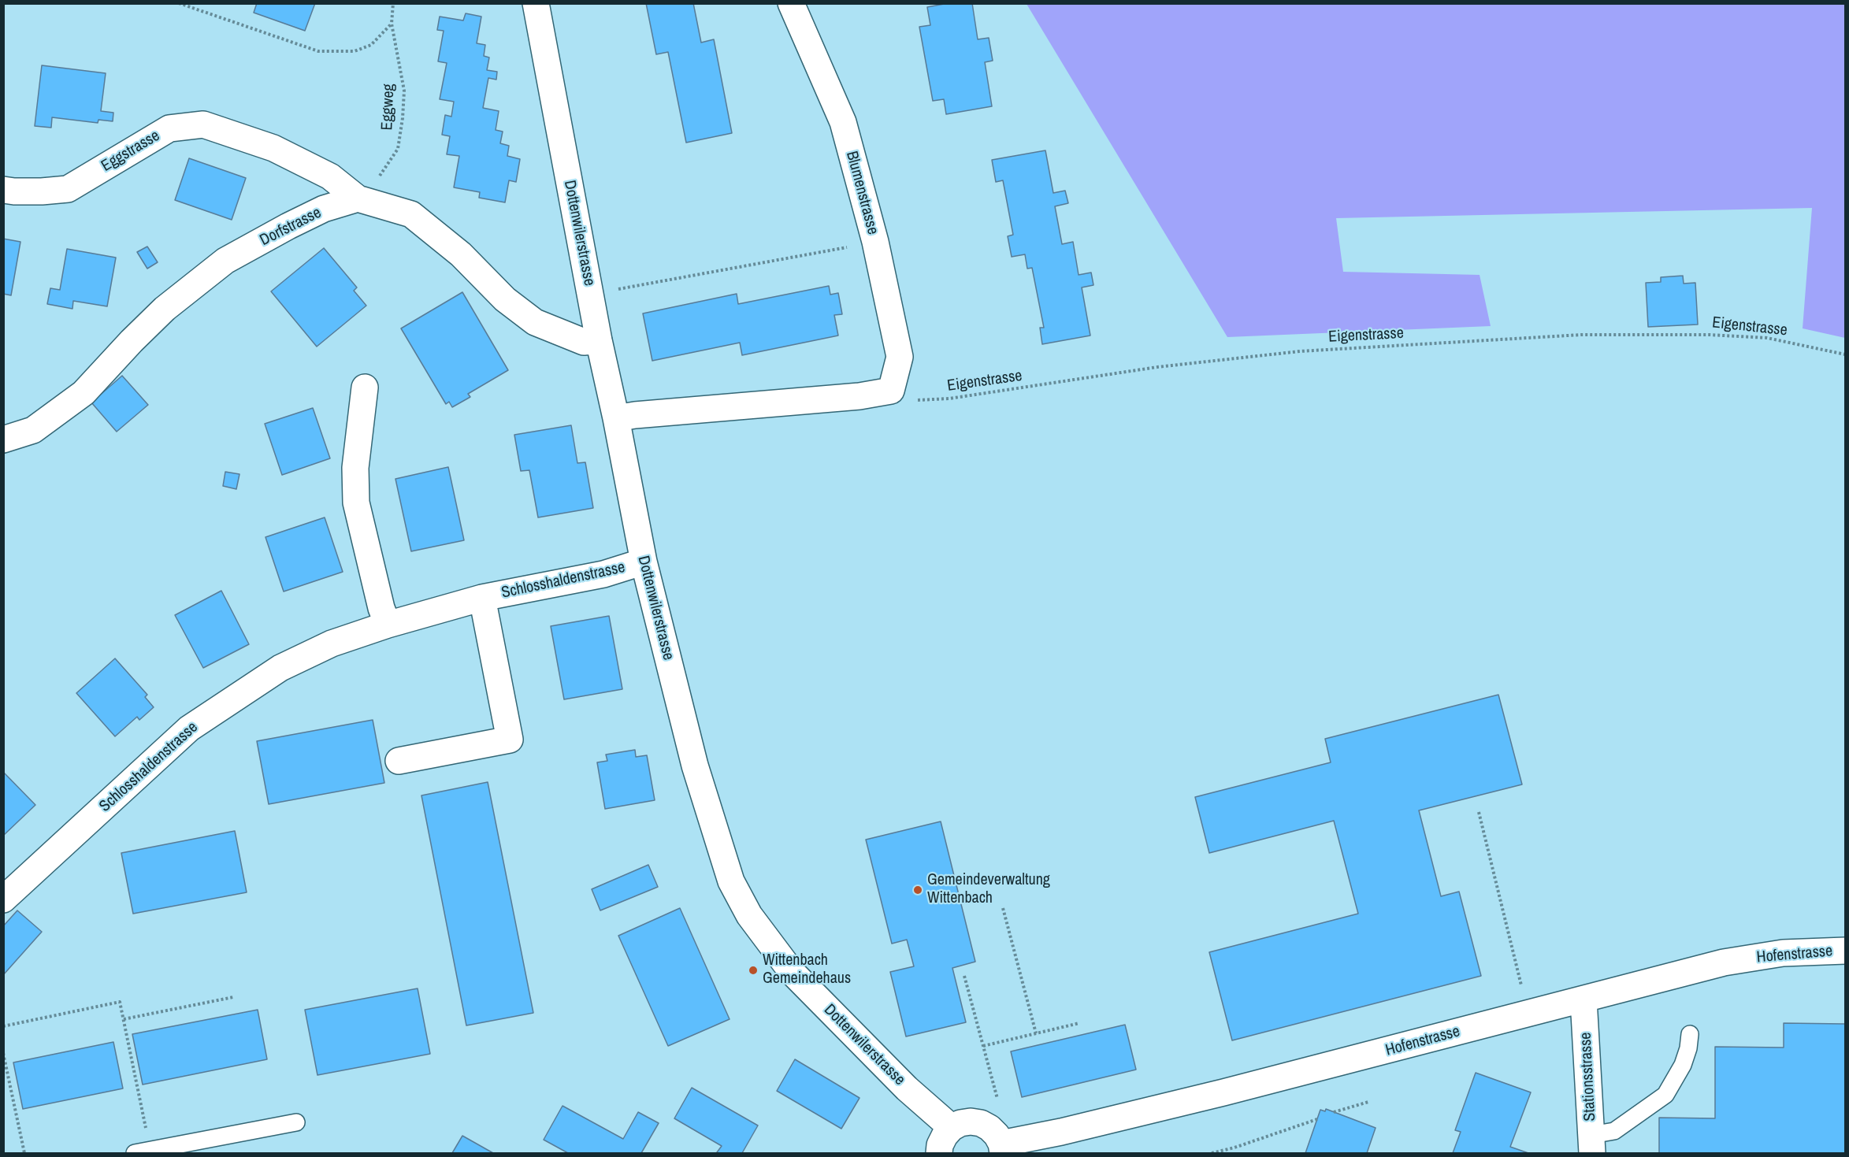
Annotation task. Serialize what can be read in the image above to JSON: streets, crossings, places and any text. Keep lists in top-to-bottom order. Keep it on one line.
{"streets":{"street":["Eggstrasse","Blumenstrasse","Dorfstrasse","Dottenwilerstrasse","Schlosshaldenstrasse","Hofenstrasse","Stationsstrasse"],"path":["Eggweg","Eigenstrasse"]},"crossings":[["Eggweg","Eggstrasse"],["Eggweg","Dorfstrasse"],["Eggstrasse","Dorfstrasse"],["Blumenstrasse","Eigenstrasse"],["Dottenwilerstrasse","Schlosshaldenstrasse"],["Hofenstrasse","Stationsstrasse"]],"places":["Gemeindeverwaltung Wittenbach","Wittenbach Gemeindehaus"]}
